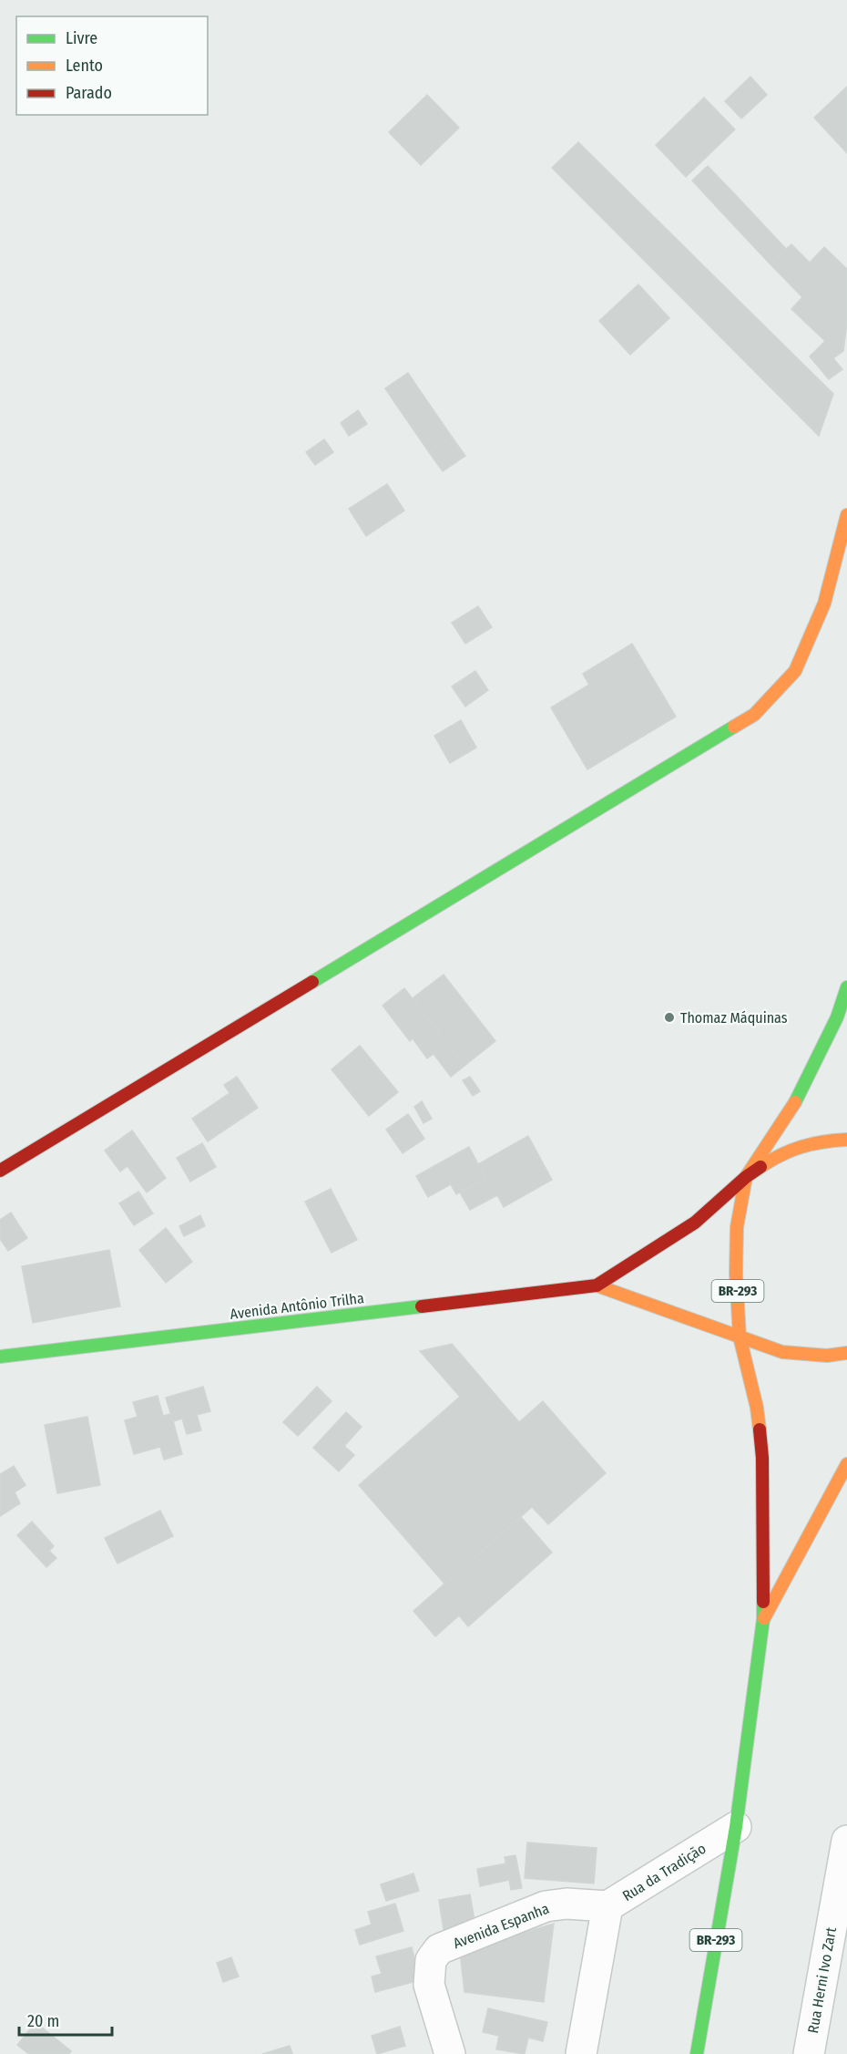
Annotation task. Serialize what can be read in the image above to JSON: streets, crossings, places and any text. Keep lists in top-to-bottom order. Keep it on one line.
{"streets":{"main road":["BR-293","Avenida Antônio Trilha"],"street":["Rua da Tradição","Avenida Espanha","Rua Herni Ivo Zart"]},"crossings":[["BR-293","Avenida Antônio Trilha"],["BR-293","Rua da Tradição"],["Rua da Tradição","Avenida Espanha"]],"places":["Thomaz Máquinas"],"legend":["Livre","Lento","Parado"],"scale_bar":"20 m"}
